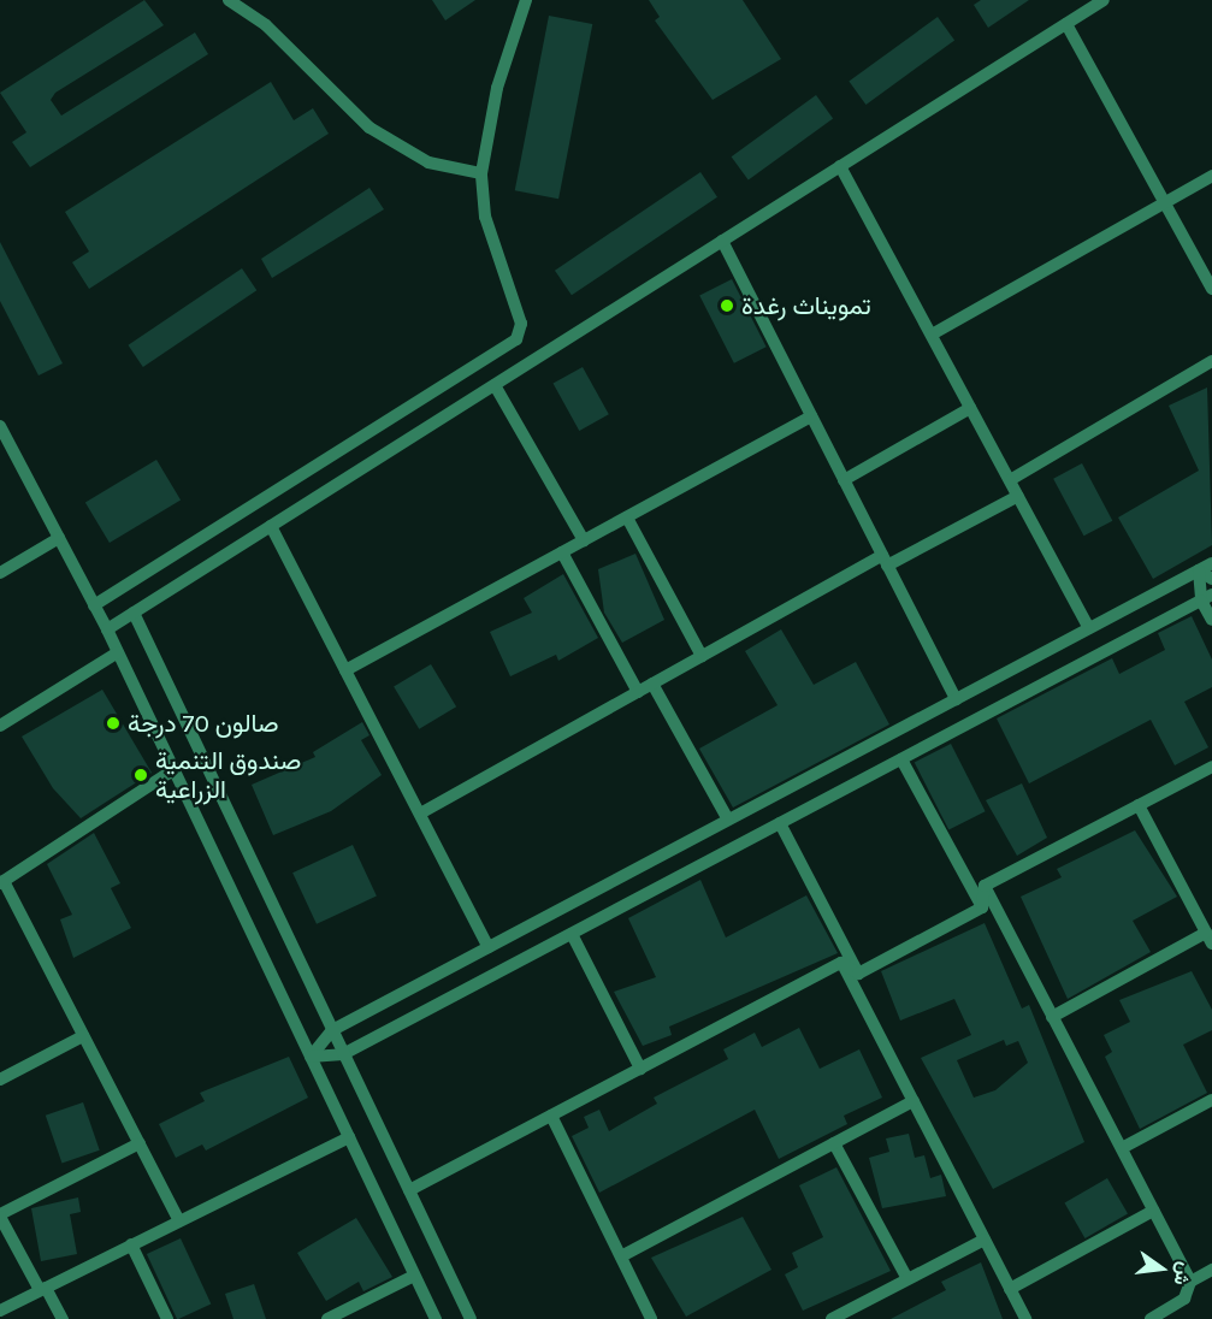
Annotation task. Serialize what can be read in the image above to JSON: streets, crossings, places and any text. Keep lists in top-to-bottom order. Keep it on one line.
{"places":["تمويناث رغدة","صالون 70 درجة","صندوق التنمية الزراعية"],"north":"right"}
